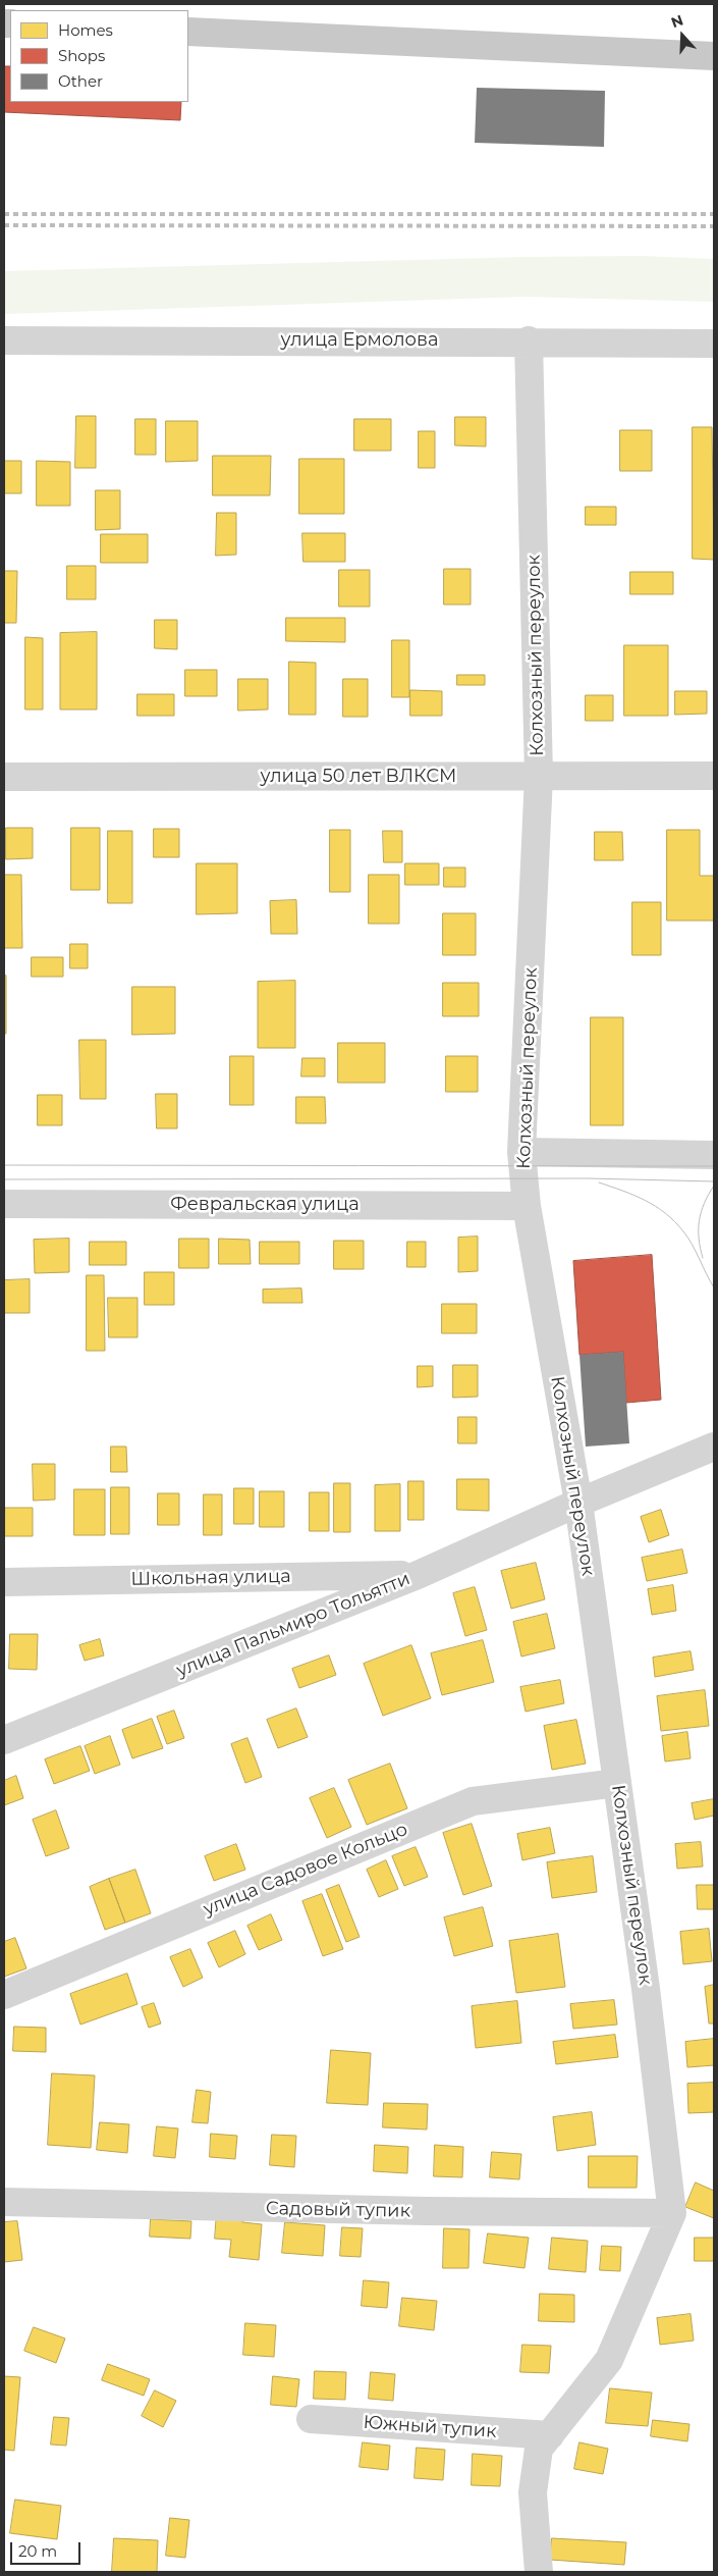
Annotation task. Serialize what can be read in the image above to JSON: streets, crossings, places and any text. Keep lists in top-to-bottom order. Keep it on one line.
{"streets":{"street":["улица Ермолова","Колхозный переулок","улица 50 лет ВЛКСМ","Февральская улица","Школьная улица","улица Пальмиро Тольятти","улица Садовое Кольцо","Садовый тупик","Южный тупик"]},"crossings":[["улица Ермолова","Колхозный переулок"],["Колхозный переулок","улица 50 лет ВЛКСМ"],["Колхозный переулок","Февральская улица"],["Колхозный переулок","улица Пальмиро Тольятти"],["Колхозный переулок","улица Садовое Кольцо"],["Колхозный переулок","Садовый тупик"],["Школьная улица","улица Пальмиро Тольятти"]],"legend":["Homes","Shops","Other"],"scale_bar":"20 m","north":"top"}
